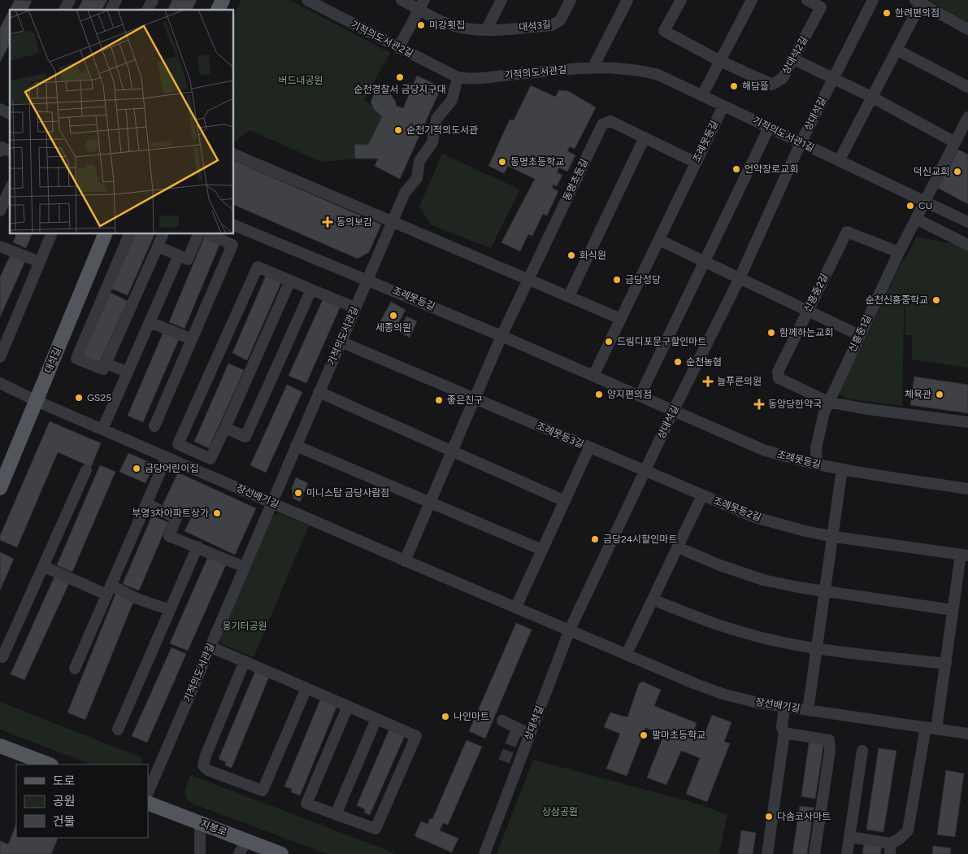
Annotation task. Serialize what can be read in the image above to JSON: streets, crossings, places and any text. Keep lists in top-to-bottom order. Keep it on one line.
{"streets":{"main road":["대석길","지봉로"],"street":["대석3길","기적의도서관2길","상대석2길","기적의도서관길","상대석길","기적의도서관1길","조례못등길","동명초등길","신흥중2길","신흥중1길","조례못등3길","장선배기길","조례못등2길"]},"crossings":[["기적의도서관2길","기적의도서관길"],["기적의도서관길","기적의도서관1길"],["기적의도서관길","조례못등길"],["기적의도서관길","조례못등3길"],["기적의도서관길","장선배기길"],["상대석길","기적의도서관1길"],["상대석길","조례못등길"],["상대석길","조례못등3길"],["상대석길","장선배기길"],["상대석길","조례못등2길"],["기적의도서관1길","조례못등길"],["기적의도서관1길","신흥중1길"],["조례못등길","동명초등길"],["조례못등길","신흥중1길"],["신흥중2길","신흥중1길"],["대석길","장선배기길"],["조례못등3길","조례못등2길"]],"parks":["버드내공원","옹기터공원","상삼공원"],"places":{"other":["한려편의점","미강횟집","순천경찰서 금당지구대","해담뜰","순천기적의도서관","동명초등학교","언약장로교회","덕신교회","CU","화식원","금당성당","순천신흥중학교","세종의원","함께하는교회","드림디포문구할인마트","순천농협","양지편의점","체육관","GS25","좋은친구","금당어린이집","미니스탑 금당사람점","부영3차아파트상가","금당24시할인마트","나인마트","팔마초등학교","다솜코사마트"],"health":["동의보감","늘푸른의원","동양당한약국"]},"legend":["도로","공원","건물"]}
